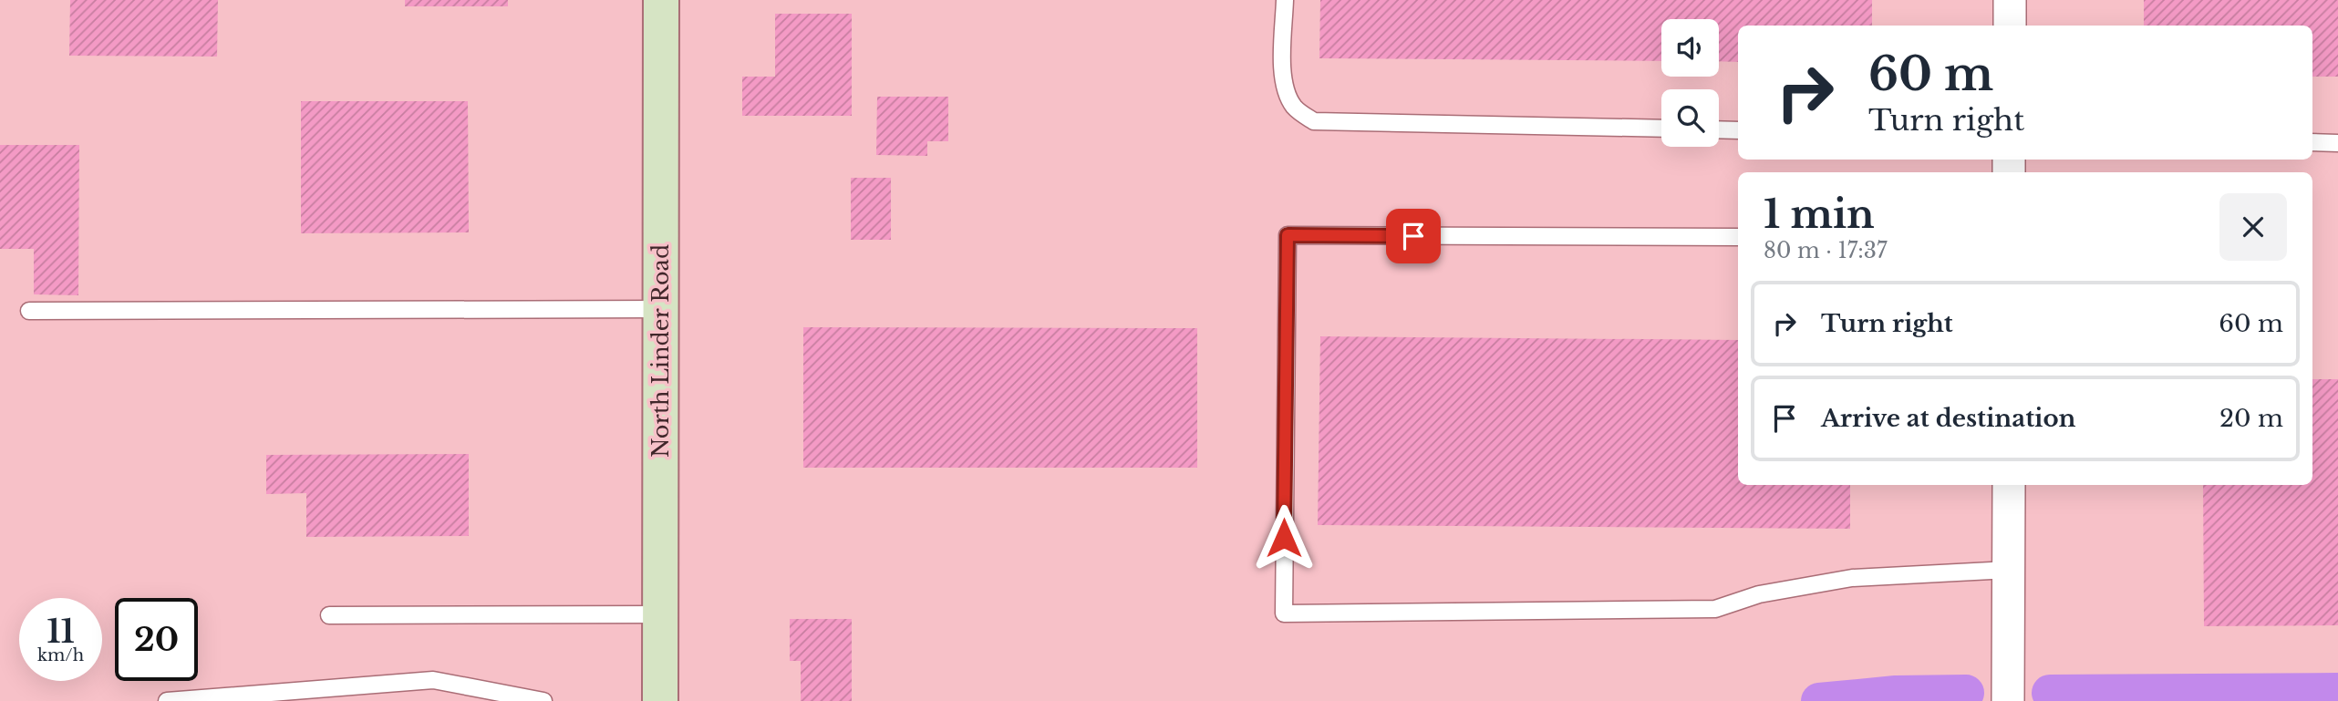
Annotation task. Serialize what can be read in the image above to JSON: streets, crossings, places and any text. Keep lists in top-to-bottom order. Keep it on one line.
{"streets":{"main road":["North Linder Road"]},"page":{"turn":["60 m","Turn right"],"heading":["1 min","80 m · 17:37"],"list":[{"name":"Turn right","value":"60 m"},{"name":"Arrive at destination","value":"20 m"}],"speed":"11 km/h","limit":"20"}}
